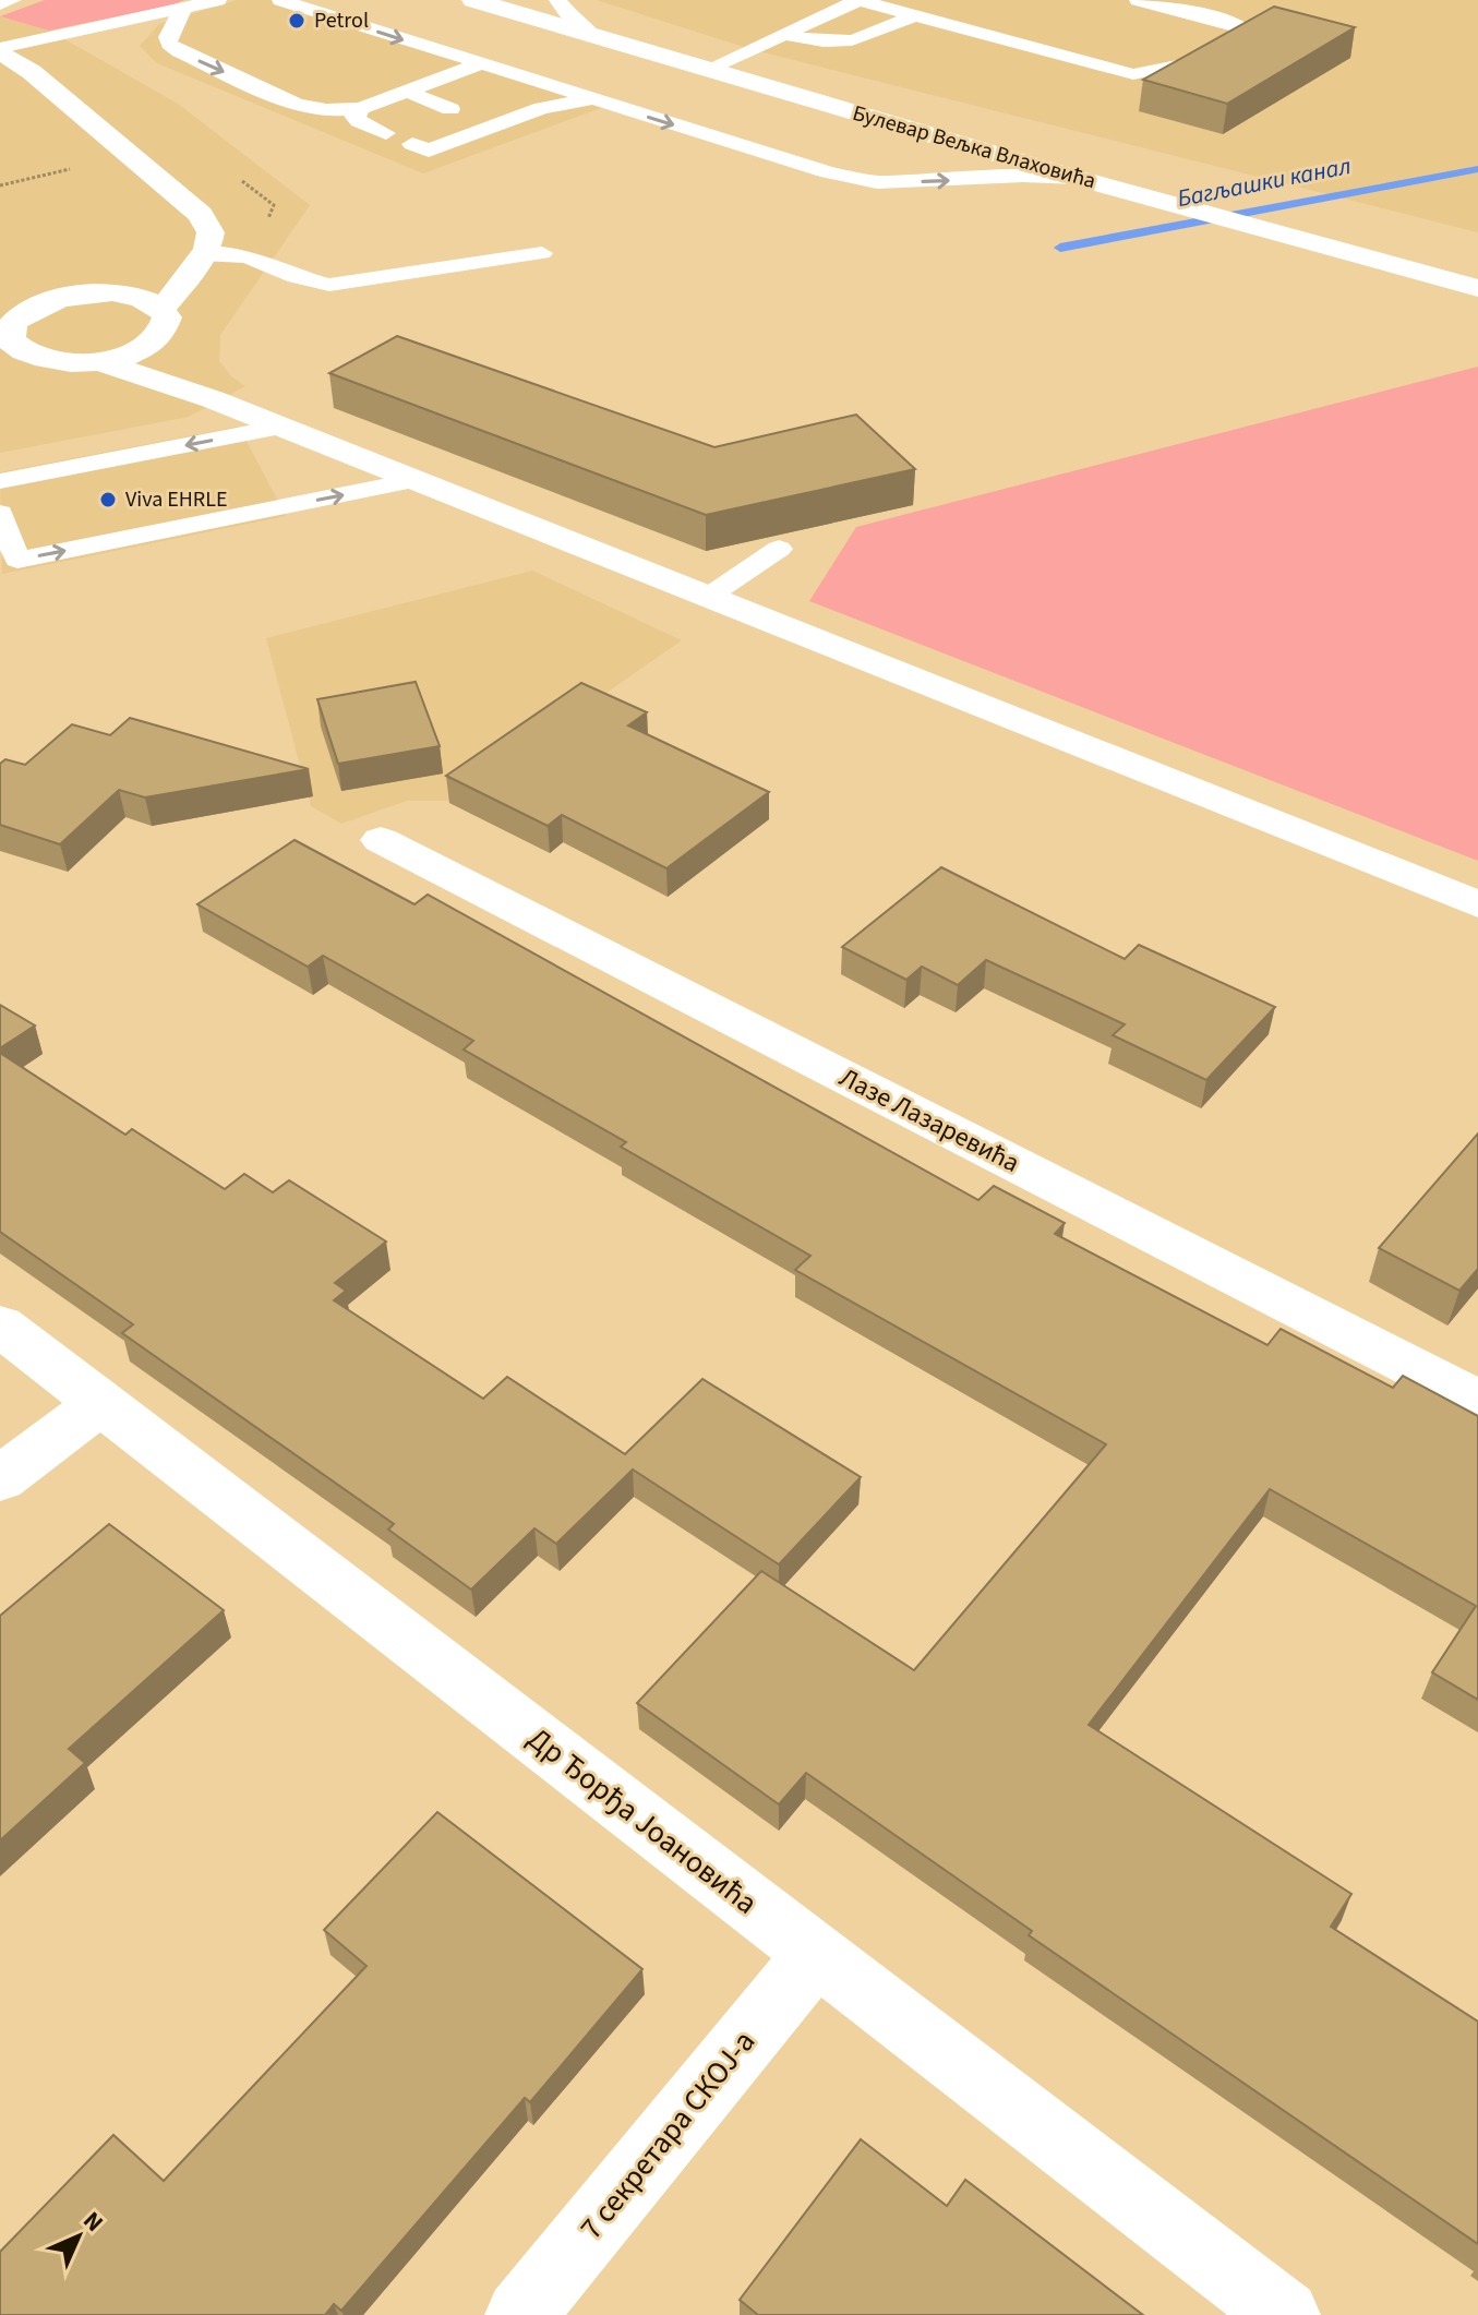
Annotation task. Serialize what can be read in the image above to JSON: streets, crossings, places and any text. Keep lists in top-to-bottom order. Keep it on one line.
{"streets":{"street":["Булевар Вељка Влаховића","Лазе Лазаревића","Др Ђорђа Јоановића","7 секретара СКОЈ-а"]},"crossings":[["Др Ђорђа Јоановића","7 секретара СКОЈ-а"]],"water":["Багљашки канал"],"places":["Petrol","Viva EHRLE"],"north":"top right"}
